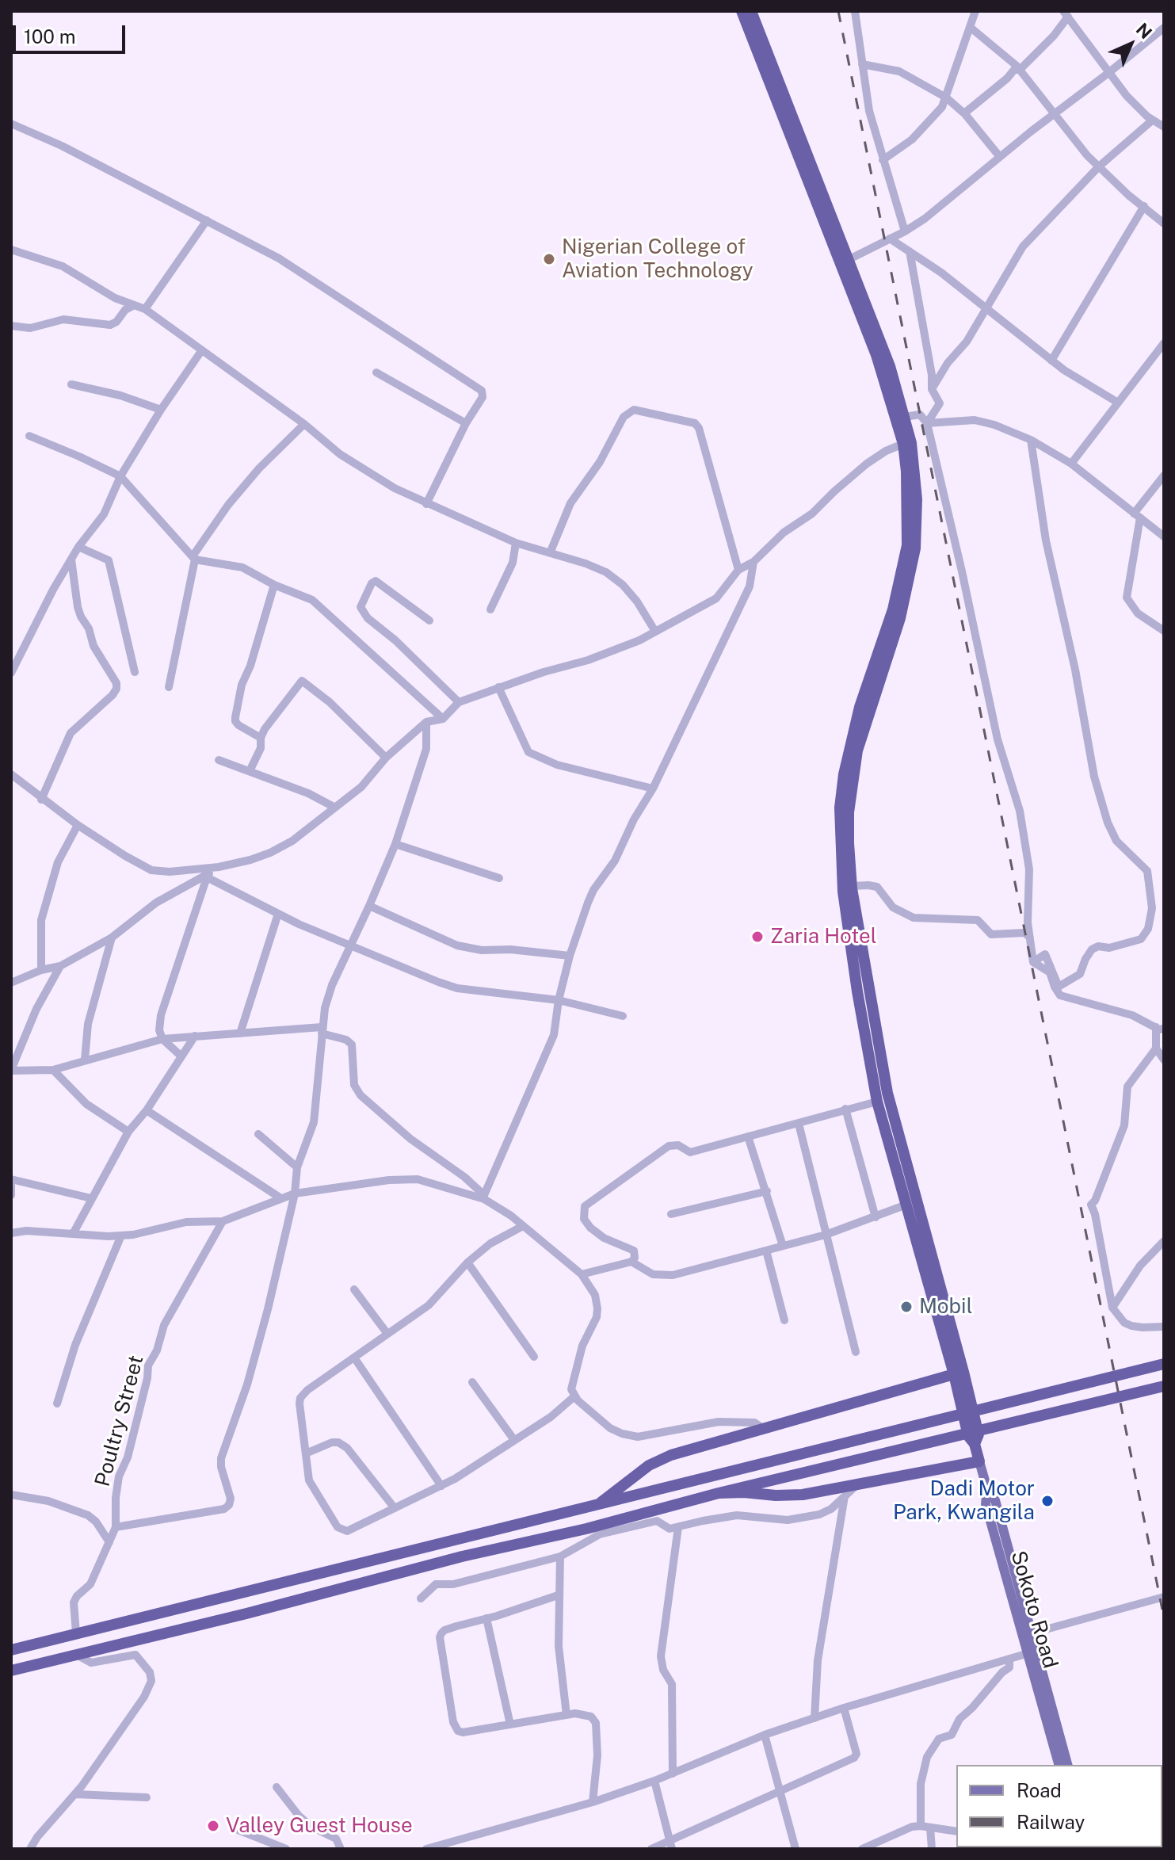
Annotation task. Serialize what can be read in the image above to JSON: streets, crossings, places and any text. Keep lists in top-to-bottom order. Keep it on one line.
{"streets":{"main road":["Sokoto Road"],"street":["Poultry Street"]},"places":["Nigerian College of Aviation Technology","Zaria Hotel","Mobil","Dadi Motor Park, Kwangila","Valley Guest House"],"legend":["Road","Railway"],"scale_bar":"100 m","north":"top right"}
